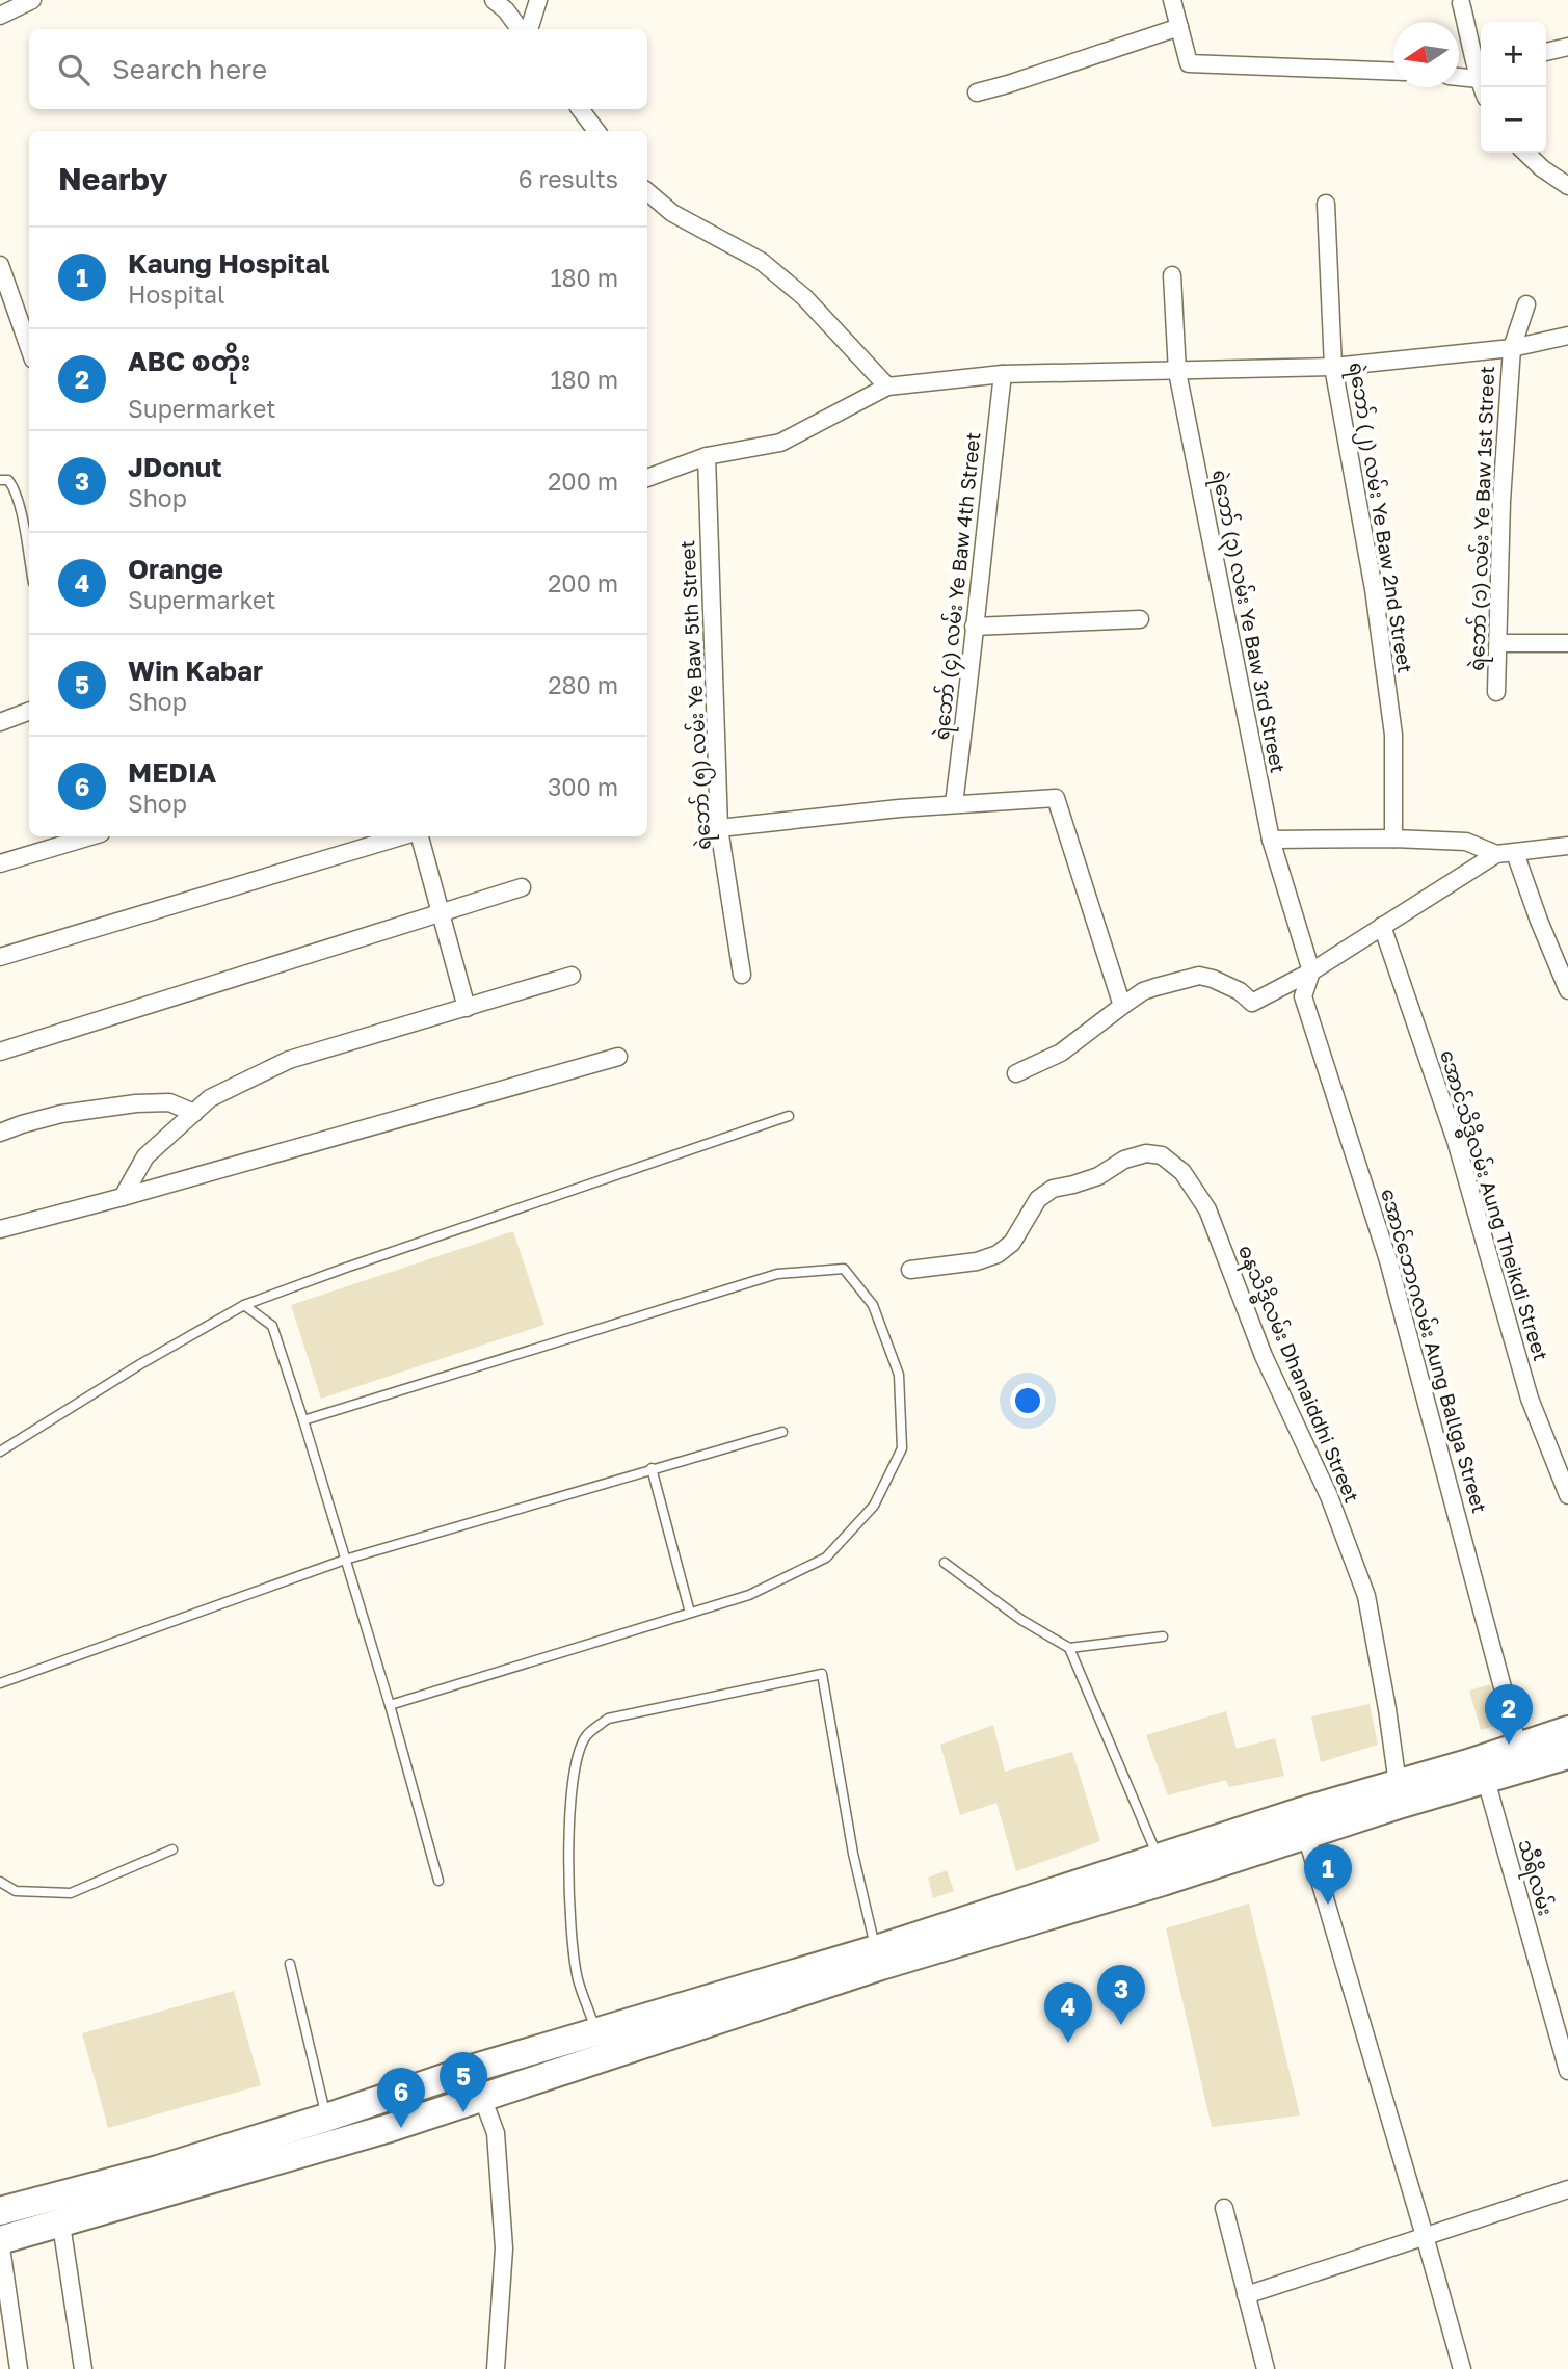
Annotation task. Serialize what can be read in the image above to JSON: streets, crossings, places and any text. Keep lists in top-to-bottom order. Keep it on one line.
{"streets":{"street":["ရဲဘော် (၂) လမ်း Ye Baw 2nd Street","ရဲဘော် (၁) လမ်း Ye Baw 1st Street","ရဲဘော် (၄) လမ်း Ye Baw 4th Street","ရဲဘော် (၃) လမ်း Ye Baw 3rd Street","ရဲဘော် (၅) လမ်း Ye Baw 5th Street","အောင်သိဒ္ဓိလမ်း Aung Theikdi Street","အောင်ဘောဂလမ်း Aung Ballga Street","ဓနသိဒ္ဓိလမ်း Dhanaiddhi Street","သီရိလမ်း"]},"crossings":[["ရဲဘော် (၃) လမ်း Ye Baw 3rd Street","အောင်ဘောဂလမ်း Aung Ballga Street"]],"north":"left","page":{"map_buttons":["+","−"],"search":"Search here","heading":["Nearby","6 results"],"list":[{"mark":"1","name":"Kaung Hospital","note":"Hospital","value":"180 m"},{"mark":"2","name":"ABC စတိုး","note":"Supermarket","value":"180 m"},{"mark":"3","name":"JDonut","note":"Shop","value":"200 m"},{"mark":"4","name":"Orange","note":"Supermarket","value":"200 m"},{"mark":"5","name":"Win Kabar","note":"Shop","value":"280 m"},{"mark":"6","name":"MEDIA","note":"Shop","value":"300 m"}],"pins":["2","1","3","4","5","6"]}}
